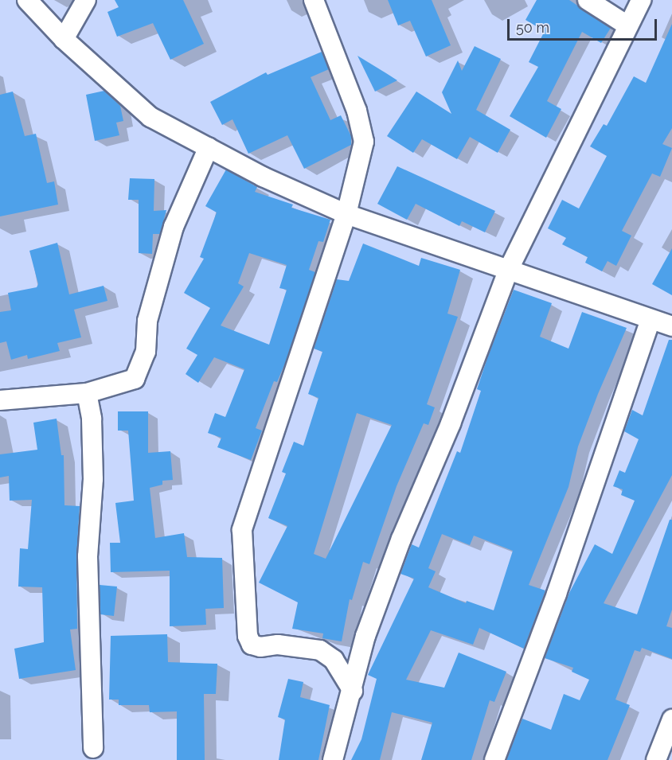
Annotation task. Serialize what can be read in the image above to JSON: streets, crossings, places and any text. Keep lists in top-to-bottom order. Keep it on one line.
{"scale_bar":"50 m"}
